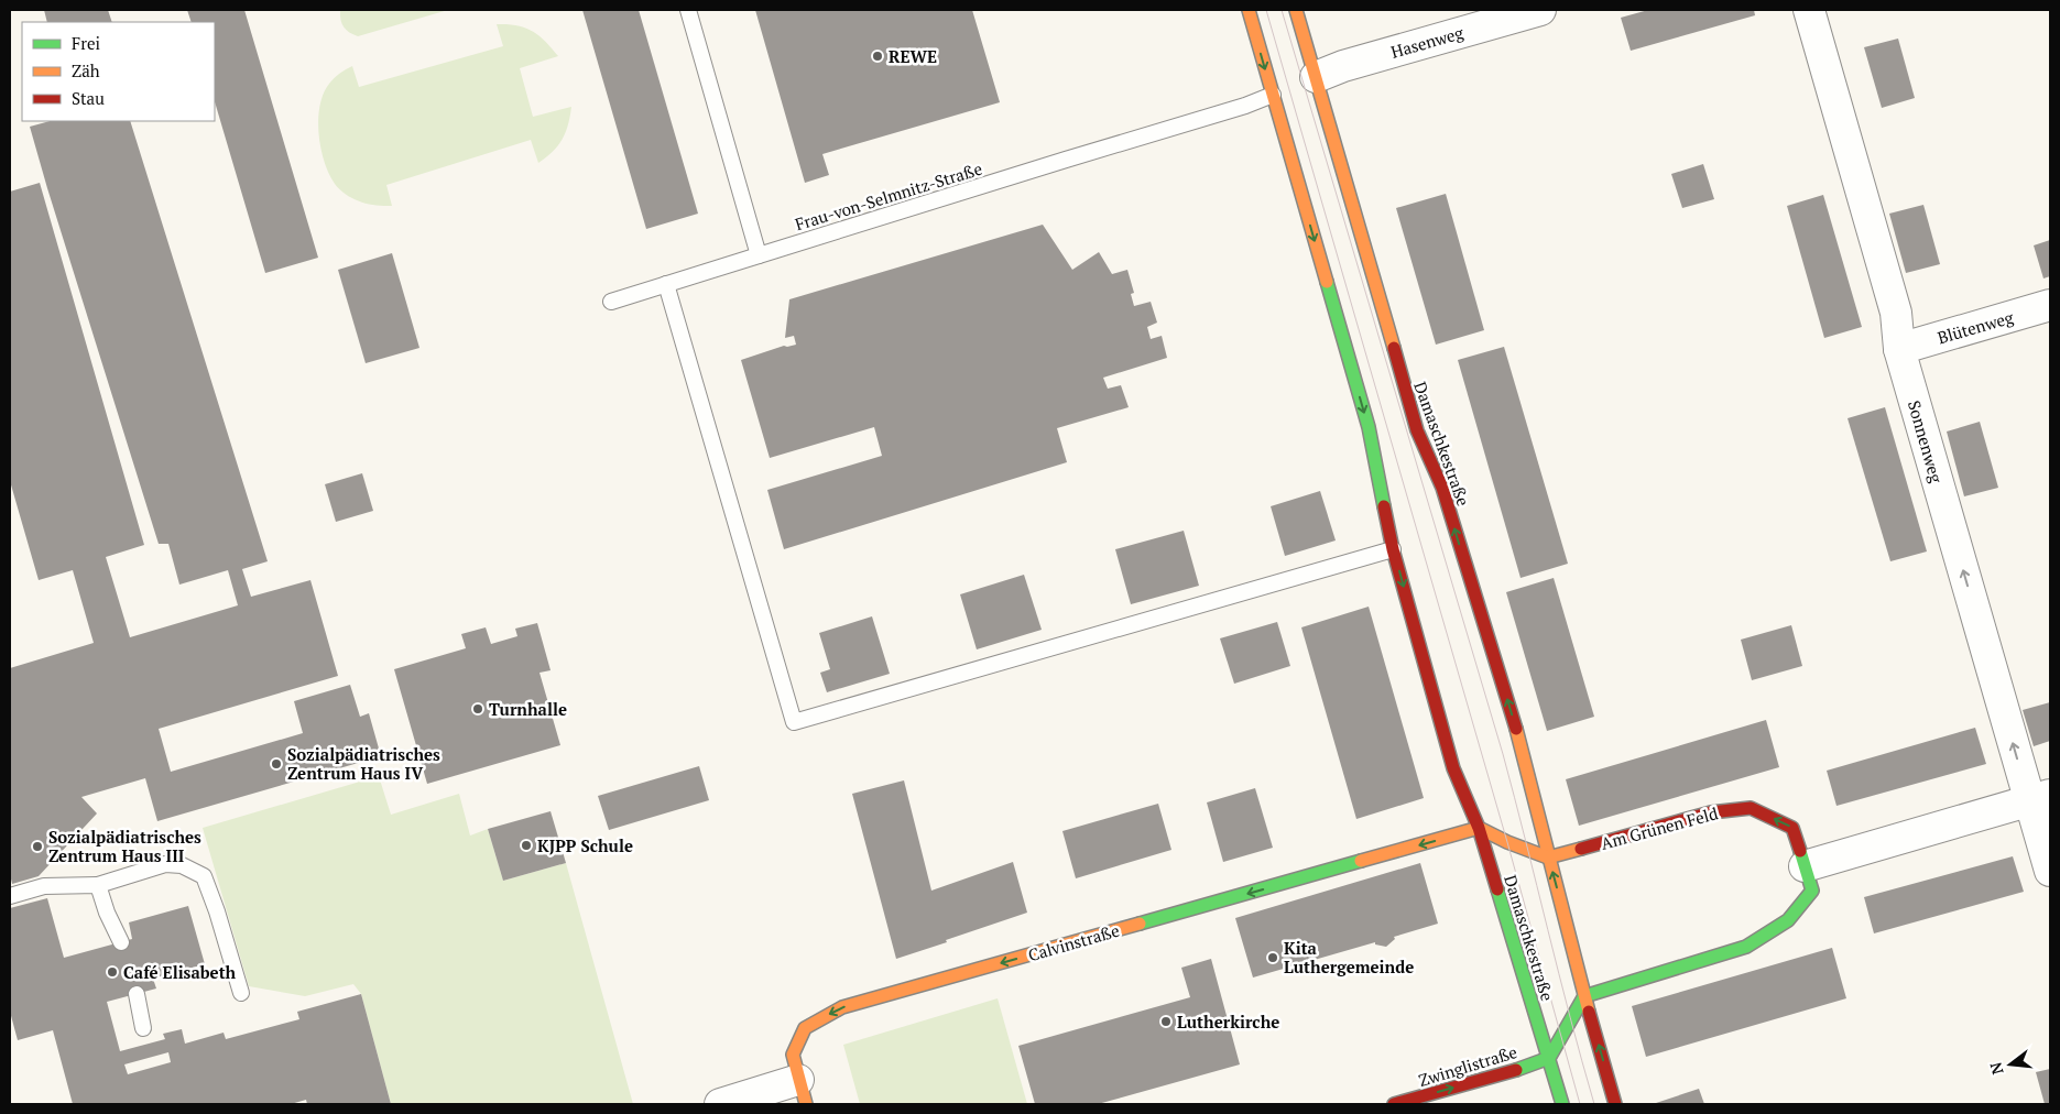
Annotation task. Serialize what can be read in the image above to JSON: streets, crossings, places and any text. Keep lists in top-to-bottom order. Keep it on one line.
{"streets":{"street":["Hasenweg","Blütenweg","Sonnenweg","Damaschkestraße","Am Grünen Feld","Calvinstraße","Zwinglistraße"],"lane":["Frau-von-Selmnitz-Straße"]},"crossings":[["Hasenweg","Damaschkestraße"],["Frau-von-Selmnitz-Straße","Damaschkestraße"],["Blütenweg","Sonnenweg"],["Damaschkestraße","Am Grünen Feld"],["Damaschkestraße","Calvinstraße"],["Damaschkestraße","Zwinglistraße"]],"one_way":["Sonnenweg","Am Grünen Feld","Calvinstraße","Zwinglistraße"],"places":["REWE","Turnhalle","Sozialpädiatrisches Zentrum Haus IV","KJPP Schule","Sozialpädiatrisches Zentrum Haus III","Kita Luthergemeinde","Café Elisabeth","Lutherkirche"],"legend":["Frei","Zäh","Stau"],"north":"left"}
